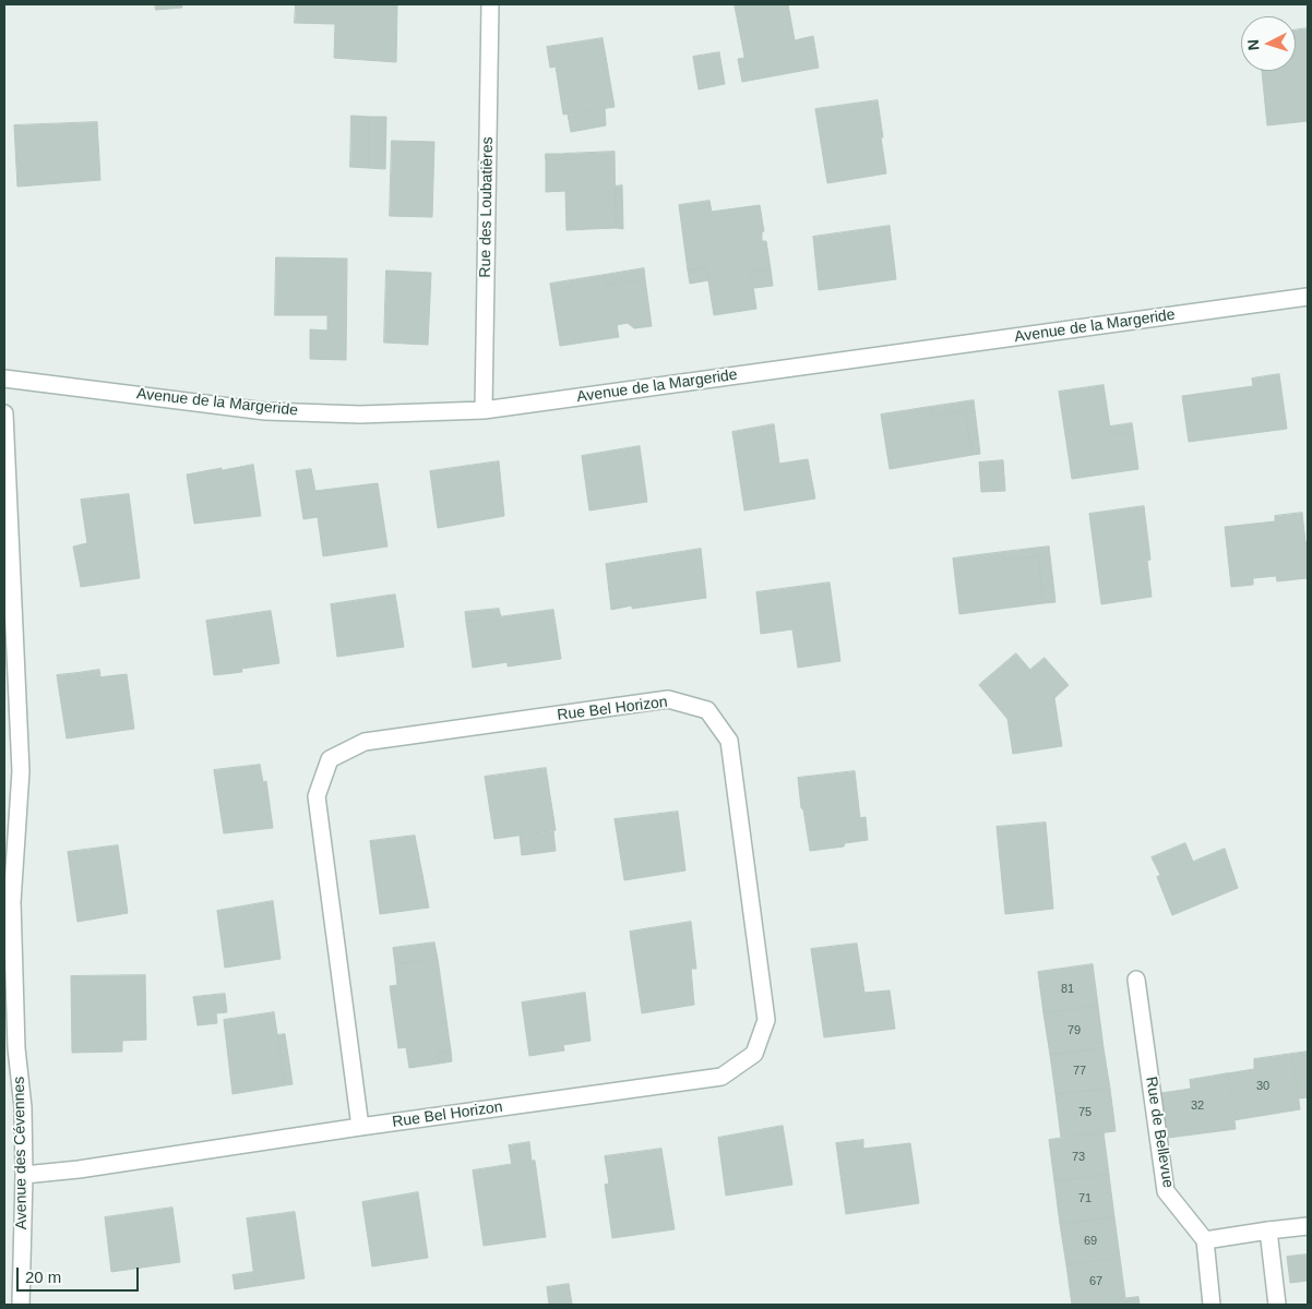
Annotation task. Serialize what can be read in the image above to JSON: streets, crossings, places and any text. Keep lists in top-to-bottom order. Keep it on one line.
{"streets":{"street":["Rue des Loubatières","Avenue de la Margeride","Rue Bel Horizon","Rue de Bellevue","Avenue des Cévennes"]},"crossings":[["Rue des Loubatières","Avenue de la Margeride"],["Rue Bel Horizon","Avenue des Cévennes"]],"house_numbers":["81","79","77","30","32","75","73","71","69","67"],"scale_bar":"20 m","north":"left"}
